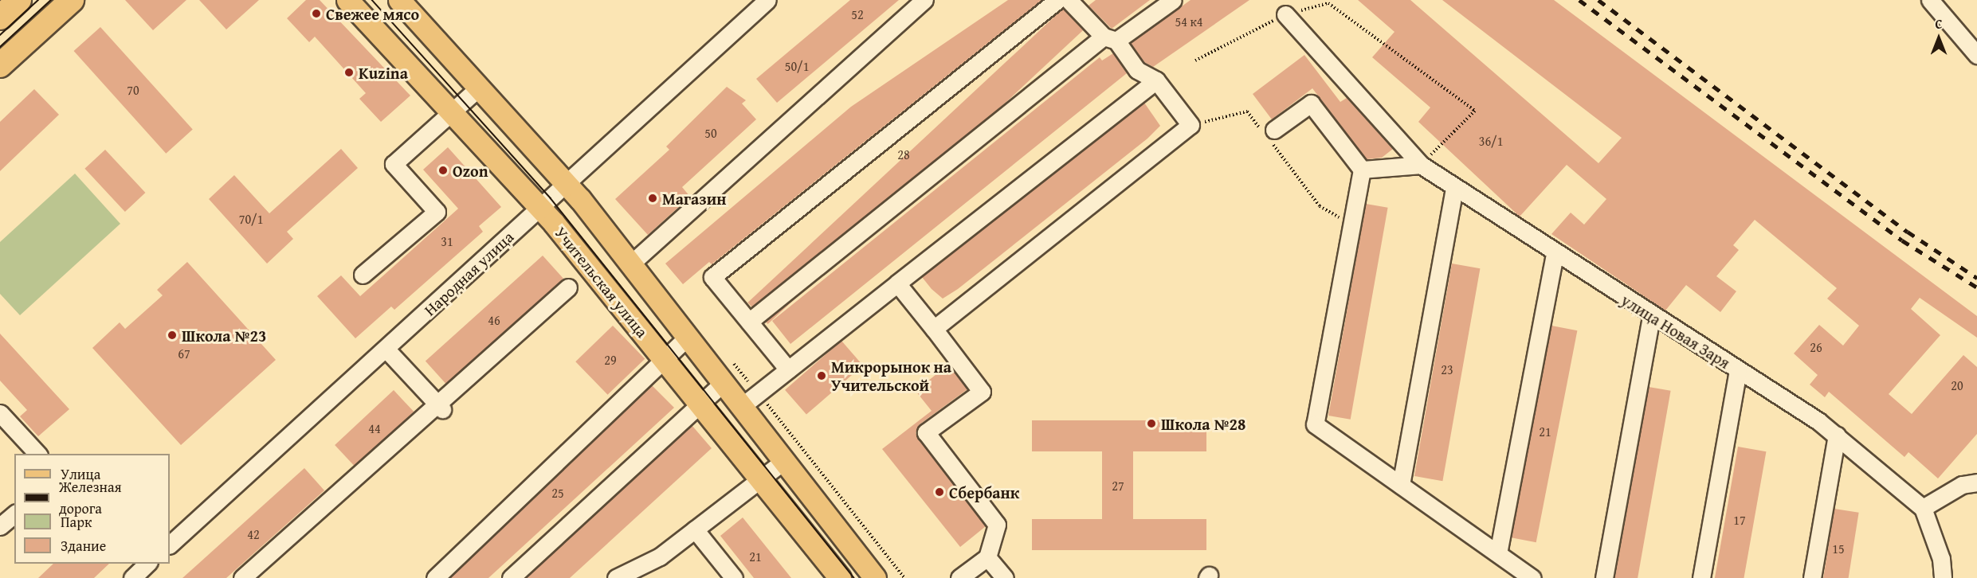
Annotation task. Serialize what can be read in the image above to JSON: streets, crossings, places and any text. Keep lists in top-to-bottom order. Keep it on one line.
{"streets":{"main road":["Учительская улица"],"street":["Народная улица","улица Новая Заря"]},"crossings":[["Народная улица","Учительская улица"]],"places":["Свежее мясо","Kuzina","Ozon","Магазин","Школа №23","Микрорынок на Учительской","Школа №28","Сбербанк"],"house_numbers":["52","54 к4","50/1","70","50","36/1","28","70/1","31","46","26","67","29","23","20","44","21","27","25","17","42","15","21"],"legend":["Улица","Железная дорога","Парк","Здание"],"north":"top"}
